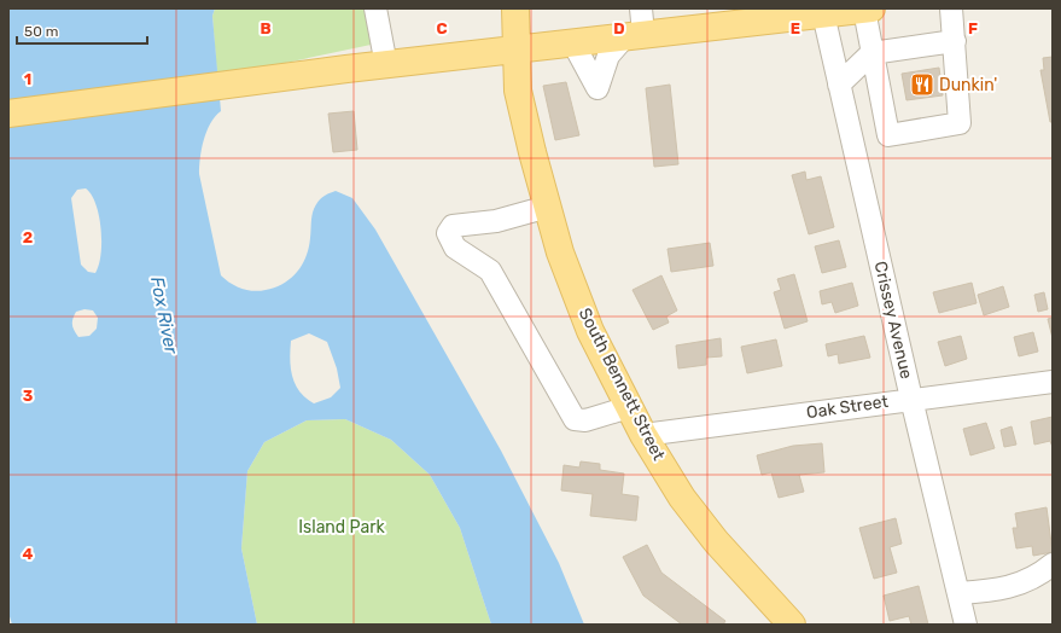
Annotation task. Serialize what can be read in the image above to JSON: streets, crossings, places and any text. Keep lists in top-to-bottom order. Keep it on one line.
{"streets":{"main road":["South Bennett Street"],"street":["Crissey Avenue","Oak Street"]},"crossings":[["Crissey Avenue","Oak Street"],["South Bennett Street","Oak Street"]],"water":["Fox River"],"parks":["Island Park"],"places":{"restaurant":["Dunkin'"]},"scale_bar":"50 m","grid":{"columns":["B","C","D","E","F"],"rows":["1","2","3","4"]}}
